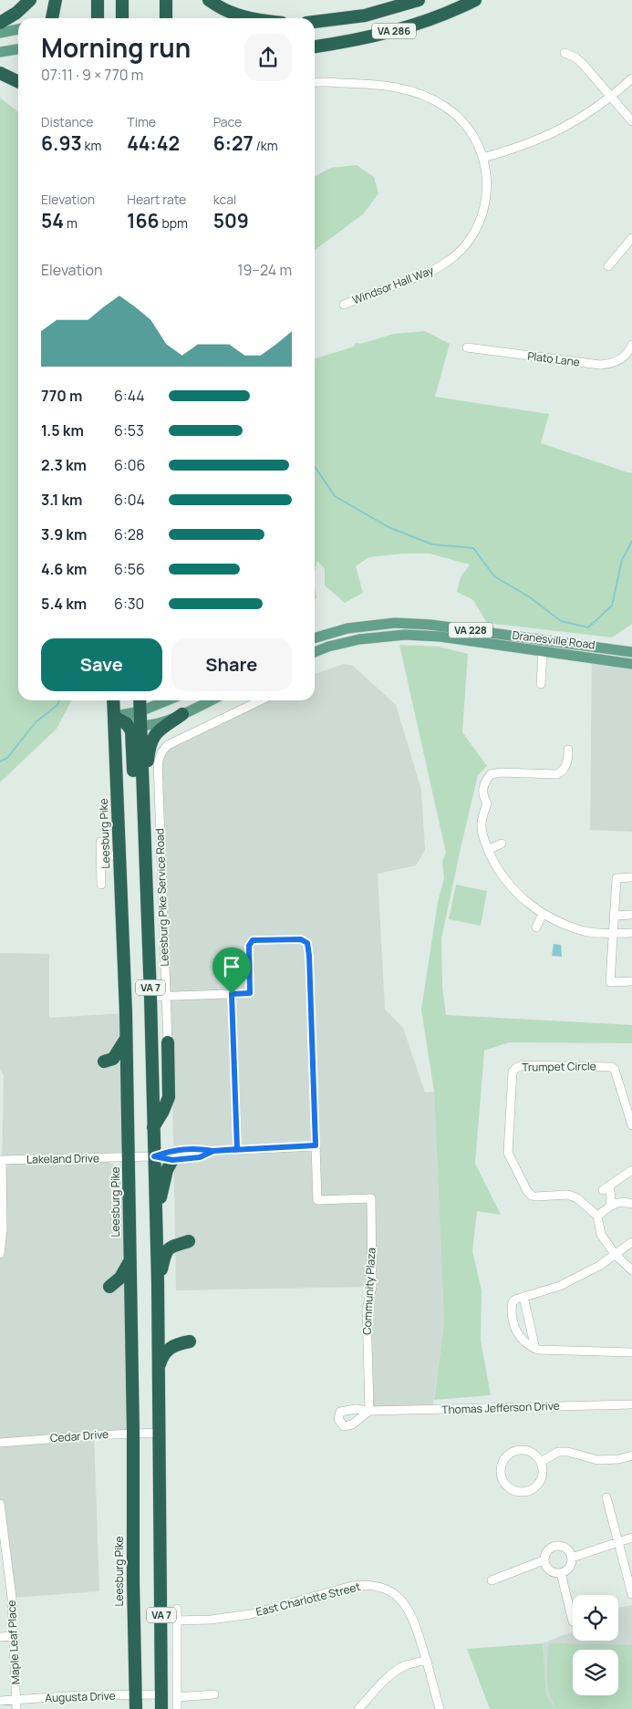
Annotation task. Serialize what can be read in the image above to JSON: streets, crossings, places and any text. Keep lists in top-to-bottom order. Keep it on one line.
{"streets":{"highway":["VA 286","Leesburg Pike","VA 7"],"main road":["VA 228","Dranesville Road"],"street":["Windsor Hall Way","Plato Lane","Leesburg Pike Service Road","Trumpet Circle","Lakeland Drive","Community Plaza","Thomas Jefferson Drive","Cedar Drive","East Charlotte Street","Maple Leaf Place","Augusta Drive"]},"crossings":[["Leesburg Pike","Lakeland Drive"],["Leesburg Pike","Cedar Drive"],["Leesburg Pike","Augusta Drive"],["Leesburg Pike Service Road","Community Plaza"],["VA 7","Lakeland Drive"],["VA 7","Community Plaza"],["VA 7","Cedar Drive"],["VA 7","Augusta Drive"],["Community Plaza","Thomas Jefferson Drive"],["Maple Leaf Place","Augusta Drive"]],"page":{"heading":["Morning run","07:11 · 9 × 770 m"],"stats":[["Distance","6.93 km"],["Time","44:42"],["Pace","6:27 /km"],["Elevation","54 m"],["Heart rate","166 bpm"],["kcal","509"]],"chart":["Elevation","19–24 m"],"list":[{"name":"770 m","note":"6:44"},{"name":"1.5 km","note":"6:53"},{"name":"2.3 km","note":"6:06"},{"name":"3.1 km","note":"6:04"},{"name":"3.9 km","note":"6:28"},{"name":"4.6 km","note":"6:56"},{"name":"5.4 km","note":"6:30"}],"buttons":["Save","Share"]}}
